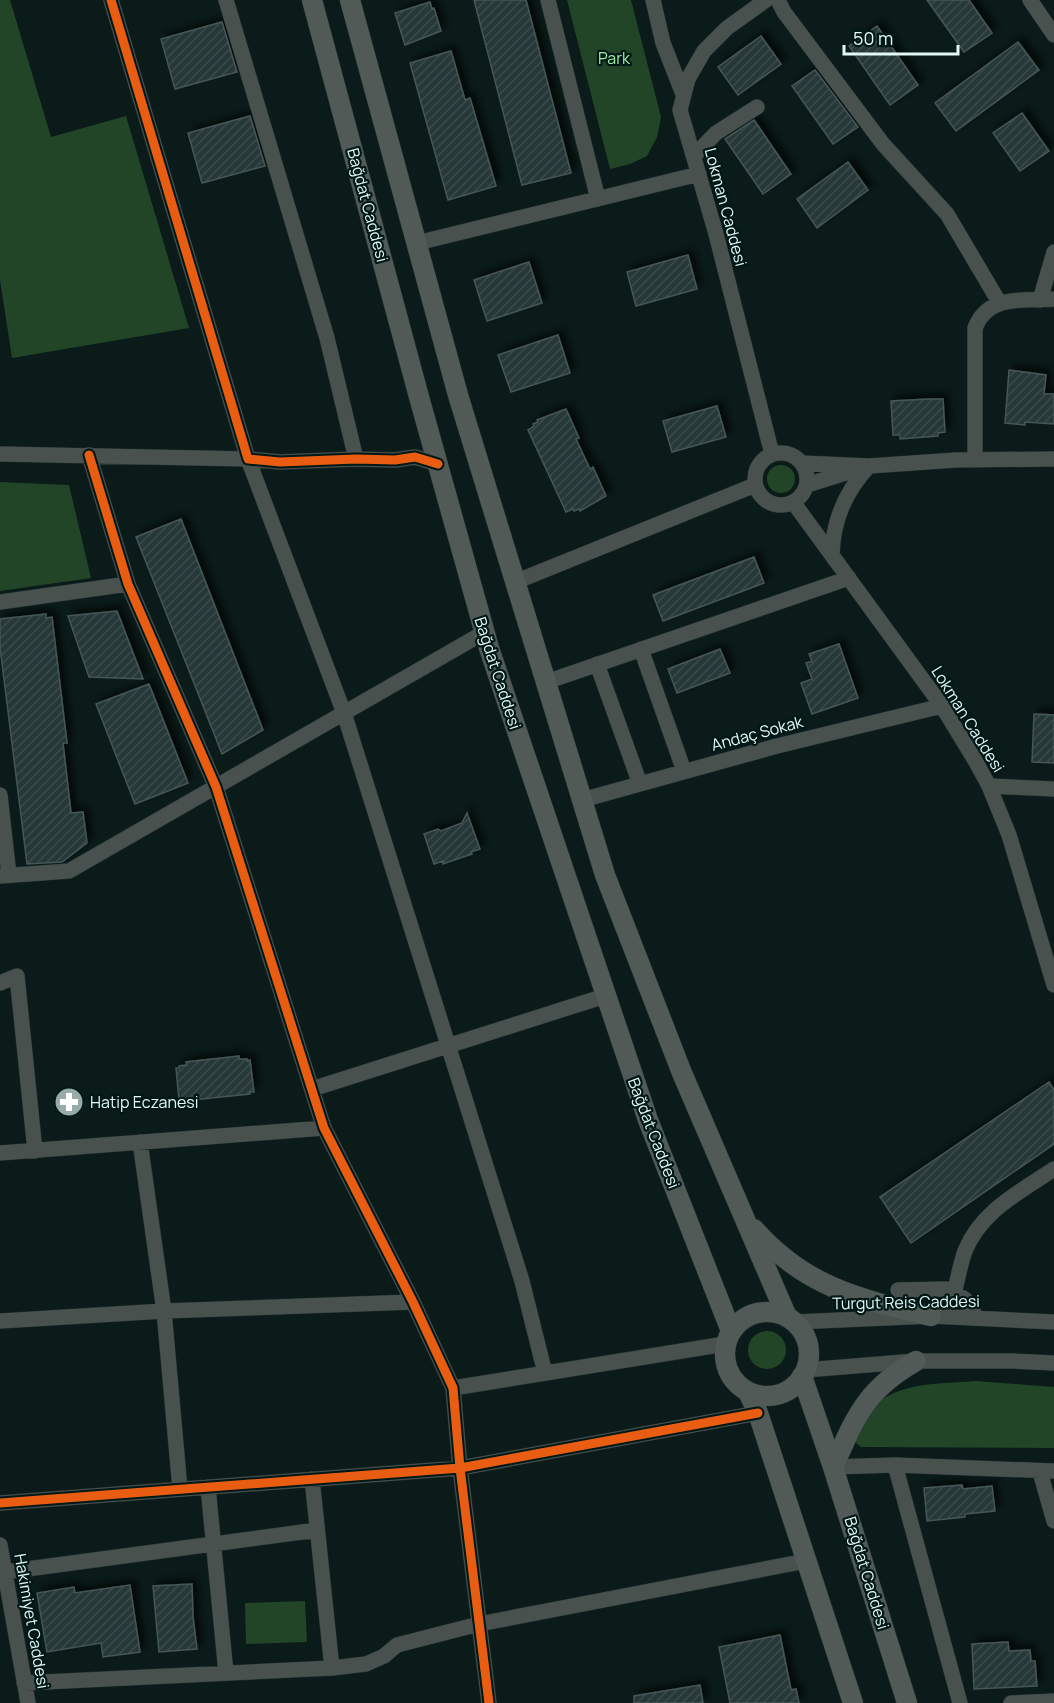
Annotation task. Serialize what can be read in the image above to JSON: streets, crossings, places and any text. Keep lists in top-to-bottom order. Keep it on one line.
{"streets":{"main road":["Bağdat Caddesi"],"street":["Lokman Caddesi","Andaç Sokak","Turgut Reis Caddesi","Hakimiyet Caddesi"]},"crossings":[["Bağdat Caddesi","Turgut Reis Caddesi"],["Lokman Caddesi","Andaç Sokak"]],"parks":["Park"],"places":{"pharmacy":["Hatip Eczanesi"]},"scale_bar":"50 m"}
